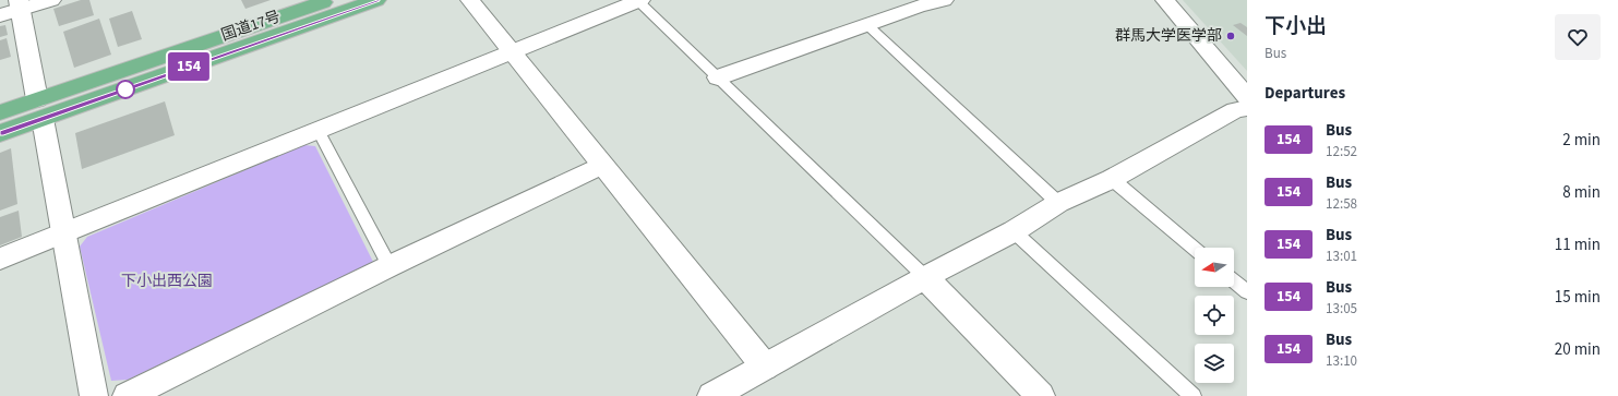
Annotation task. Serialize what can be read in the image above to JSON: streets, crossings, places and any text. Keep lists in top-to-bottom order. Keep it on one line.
{"streets":{"highway":["国道17号"]},"parks":["下小出西公園"],"places":["群馬大学医学部"],"lines":["bus line 154"],"north":"left","page":{"on_map":"154","heading":[["下小出","Bus"],"Departures"],"list":[{"mark":"154","name":"Bus","note":"12:52","value":"2 min"},{"mark":"154","name":"Bus","note":"12:58","value":"8 min"},{"mark":"154","name":"Bus","note":"13:01","value":"11 min"},{"mark":"154","name":"Bus","note":"13:05","value":"15 min"},{"mark":"154","name":"Bus","note":"13:10","value":"20 min"}]}}
